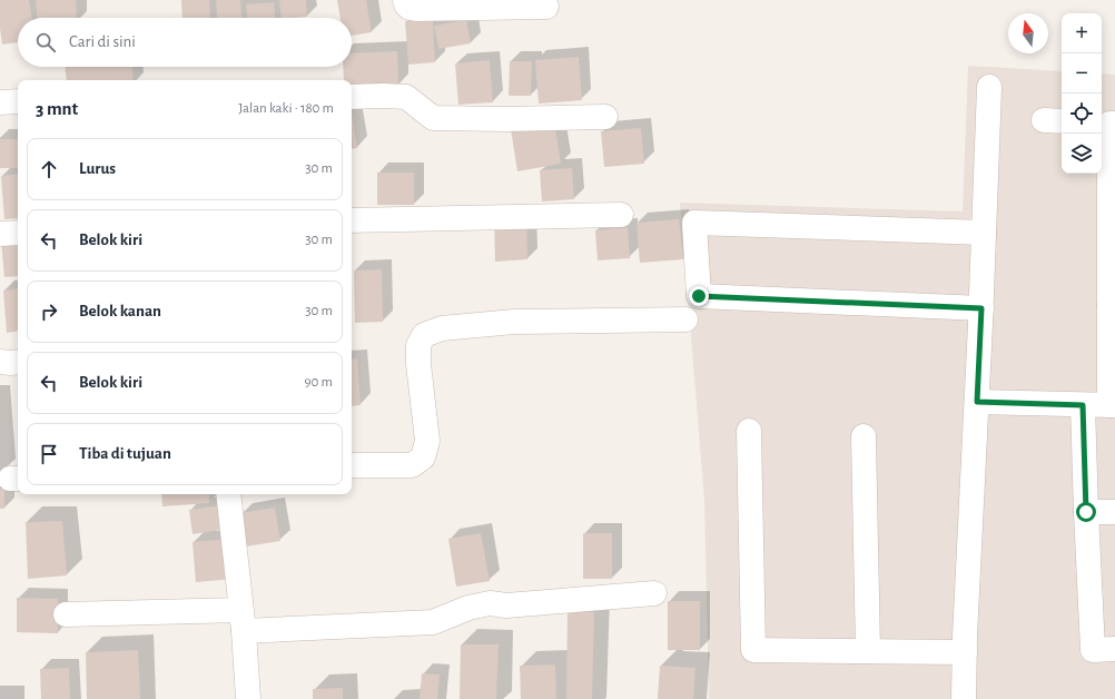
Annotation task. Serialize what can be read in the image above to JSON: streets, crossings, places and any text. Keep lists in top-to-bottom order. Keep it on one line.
{"north":"top","page":{"map_buttons":["+","−"],"search":"Cari di sini","heading":["3 mnt","Jalan kaki · 180 m"],"list":[["Lurus","30 m"],["Belok kiri","30 m"],["Belok kanan","30 m"],["Belok kiri","90 m"],"Tiba di tujuan"]}}
